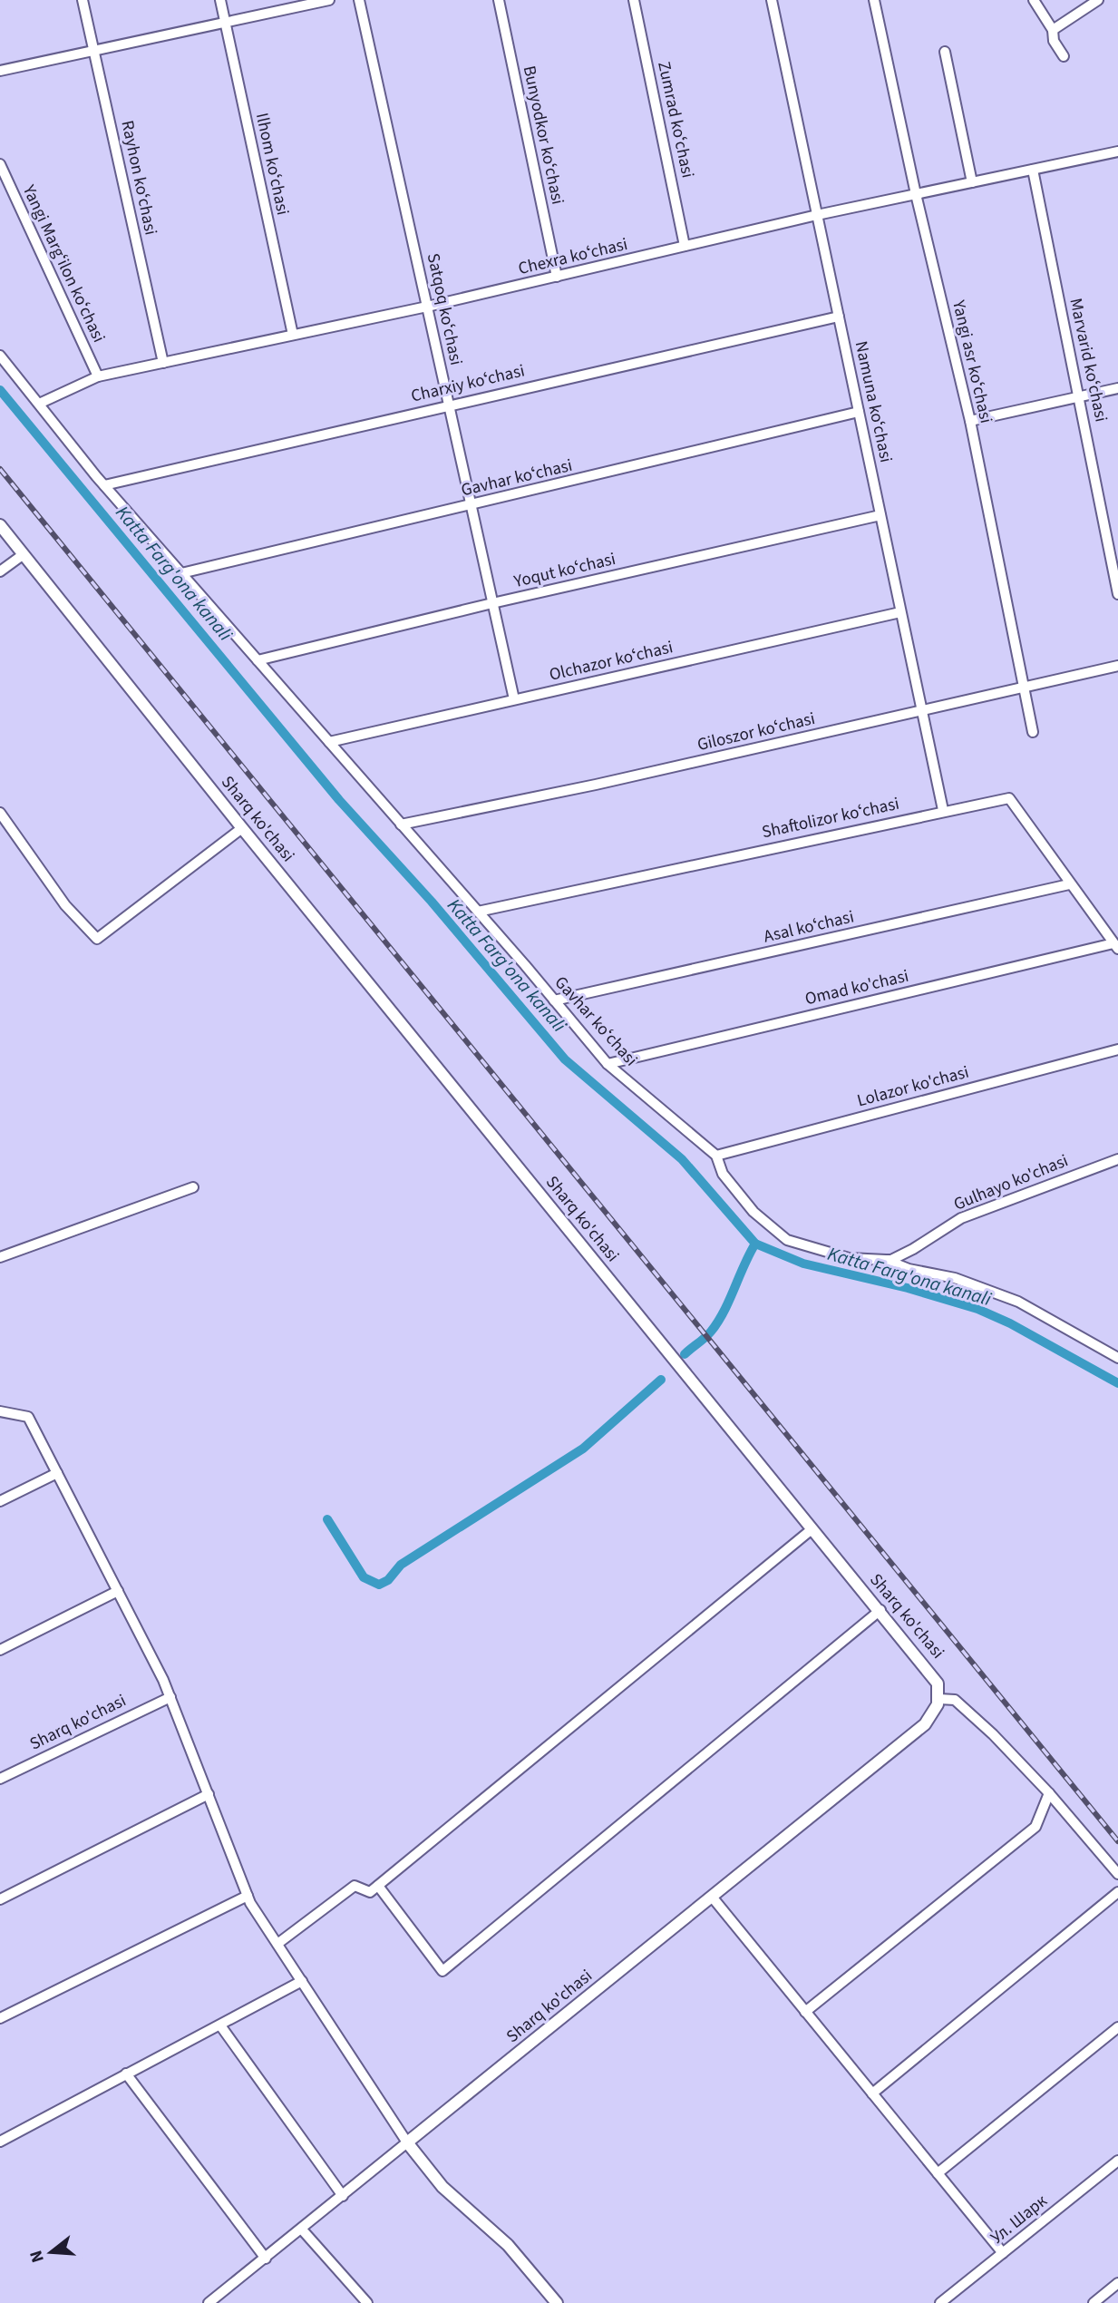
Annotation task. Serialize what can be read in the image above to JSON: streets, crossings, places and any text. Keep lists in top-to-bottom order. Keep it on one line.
{"streets":{"main road":["Sharq ko'chasi"],"street":["Zumrad koʻchasi","Bunyodkor koʻchasi","Ilhom koʻchasi","Rayhon koʻchasi","Chexra koʻchasi","Yangi Margʻilon koʻchasi","Satqoq koʻchasi","Marvarid koʻchasi","Yangi asr koʻchasi","Charxiy koʻchasi","Namuna koʻchasi","Gavhar koʻchasi","Yoqut koʻchasi","Olchazor koʻchasi","Giloszor koʻchasi","Shaftolizor koʻchasi","Asal koʻchasi","Omad ko'chasi","Lolazor ko'chasi","Gulhayo ko'chasi","Ул. Шарк"]},"crossings":[["Zumrad koʻchasi","Chexra koʻchasi"],["Bunyodkor koʻchasi","Chexra koʻchasi"],["Ilhom koʻchasi","Chexra koʻchasi"],["Rayhon koʻchasi","Chexra koʻchasi"],["Chexra koʻchasi","Yangi Margʻilon koʻchasi"],["Chexra koʻchasi","Satqoq koʻchasi"],["Chexra koʻchasi","Marvarid koʻchasi"],["Chexra koʻchasi","Yangi asr koʻchasi"],["Chexra koʻchasi","Namuna koʻchasi"],["Chexra koʻchasi","Gavhar koʻchasi"],["Satqoq koʻchasi","Charxiy koʻchasi"],["Satqoq koʻchasi","Gavhar koʻchasi"],["Satqoq koʻchasi","Yoqut koʻchasi"],["Satqoq koʻchasi","Olchazor koʻchasi"],["Yangi asr koʻchasi","Giloszor koʻchasi"],["Charxiy koʻchasi","Namuna koʻchasi"],["Charxiy koʻchasi","Gavhar koʻchasi"],["Namuna koʻchasi","Gavhar koʻchasi"],["Namuna koʻchasi","Yoqut koʻchasi"],["Namuna koʻchasi","Olchazor koʻchasi"],["Namuna koʻchasi","Giloszor koʻchasi"],["Namuna koʻchasi","Shaftolizor koʻchasi"],["Gavhar koʻchasi","Yoqut koʻchasi"],["Gavhar koʻchasi","Olchazor koʻchasi"],["Gavhar koʻchasi","Giloszor koʻchasi"],["Gavhar koʻchasi","Shaftolizor koʻchasi"],["Gavhar koʻchasi","Asal koʻchasi"],["Gavhar koʻchasi","Omad ko'chasi"],["Gavhar koʻchasi","Lolazor ko'chasi"],["Gavhar koʻchasi","Gulhayo ko'chasi"],["Shaftolizor koʻchasi","Asal koʻchasi"],["Shaftolizor koʻchasi","Omad ko'chasi"]],"water":["Katta Farg'ona kanali"],"north":"left"}
